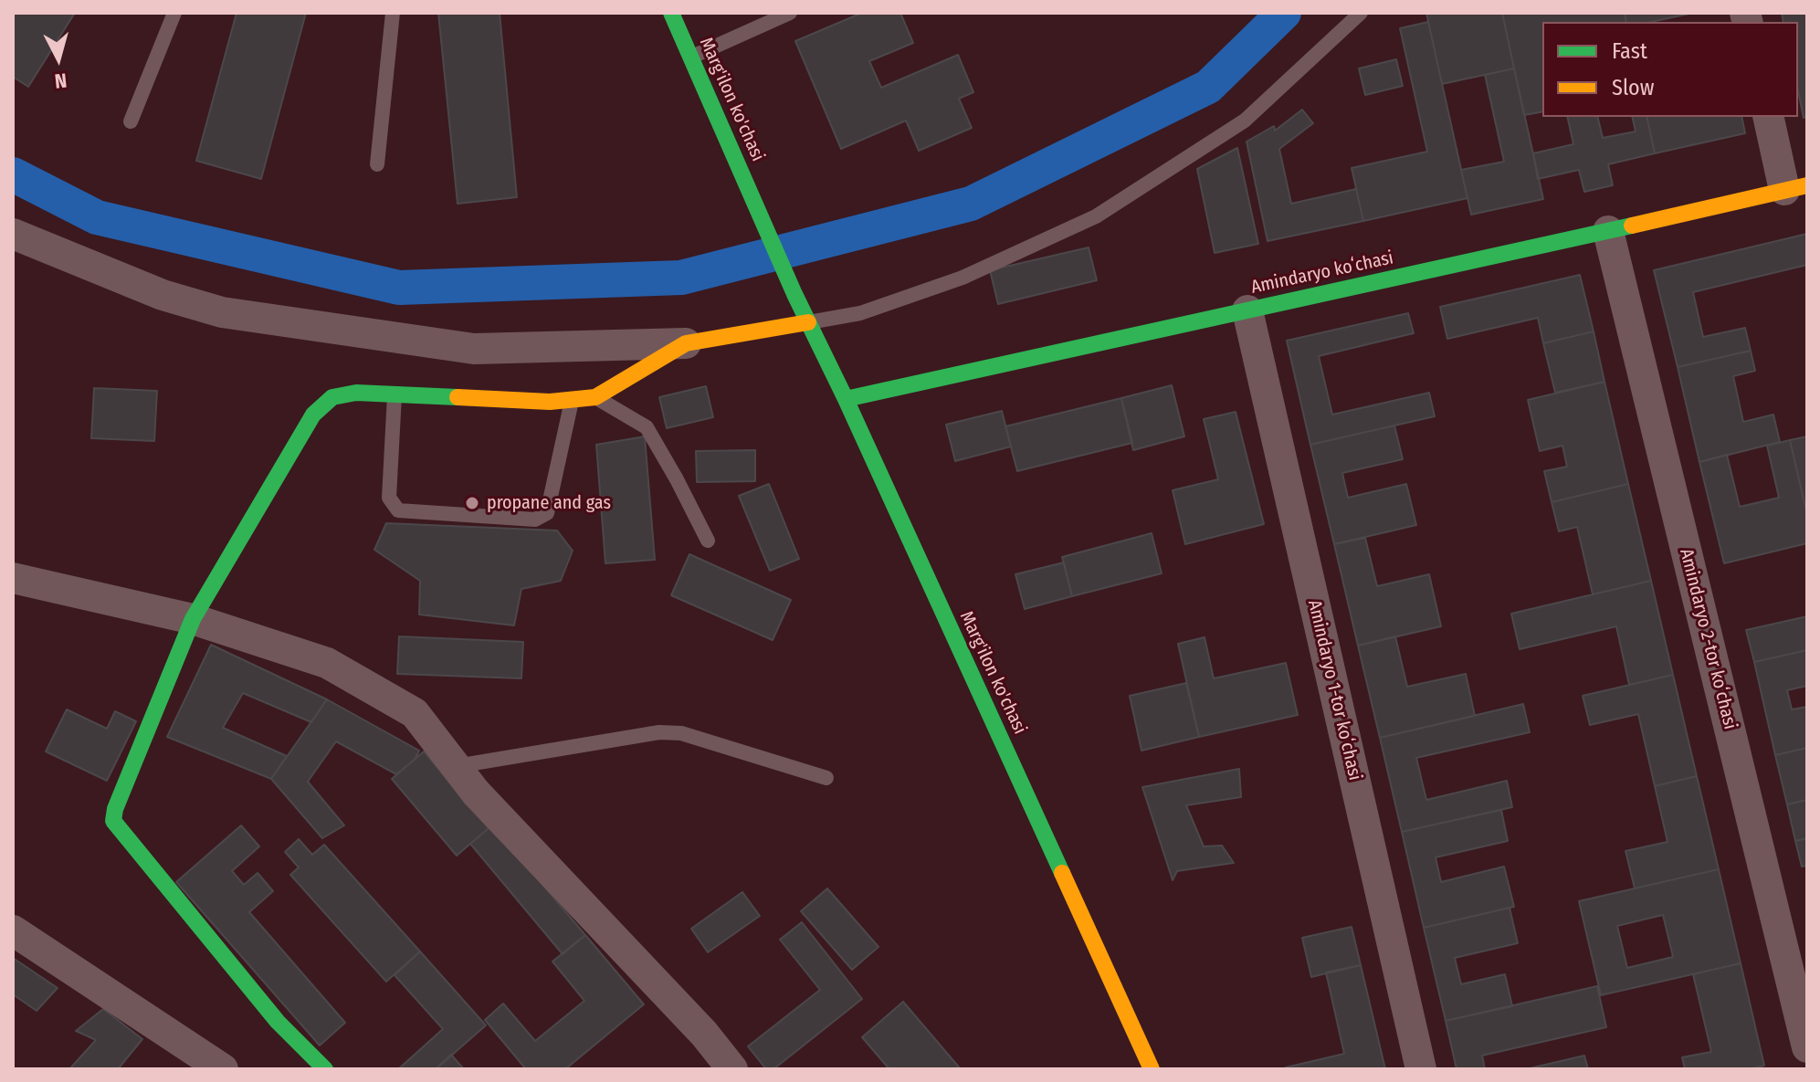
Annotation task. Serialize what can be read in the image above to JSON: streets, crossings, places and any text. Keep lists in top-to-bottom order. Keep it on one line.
{"streets":{"street":["Marg'ilon ko'chasi","Amindaryo koʻchasi","Amindaryo 2-tor koʻchasi","Amindaryo 1-tor koʻchasi"]},"crossings":[["Marg'ilon ko'chasi","Amindaryo koʻchasi"],["Amindaryo koʻchasi","Amindaryo 2-tor koʻchasi"],["Amindaryo koʻchasi","Amindaryo 1-tor koʻchasi"]],"places":["propane and gas"],"legend":["Fast","Slow"],"north":"bottom"}
